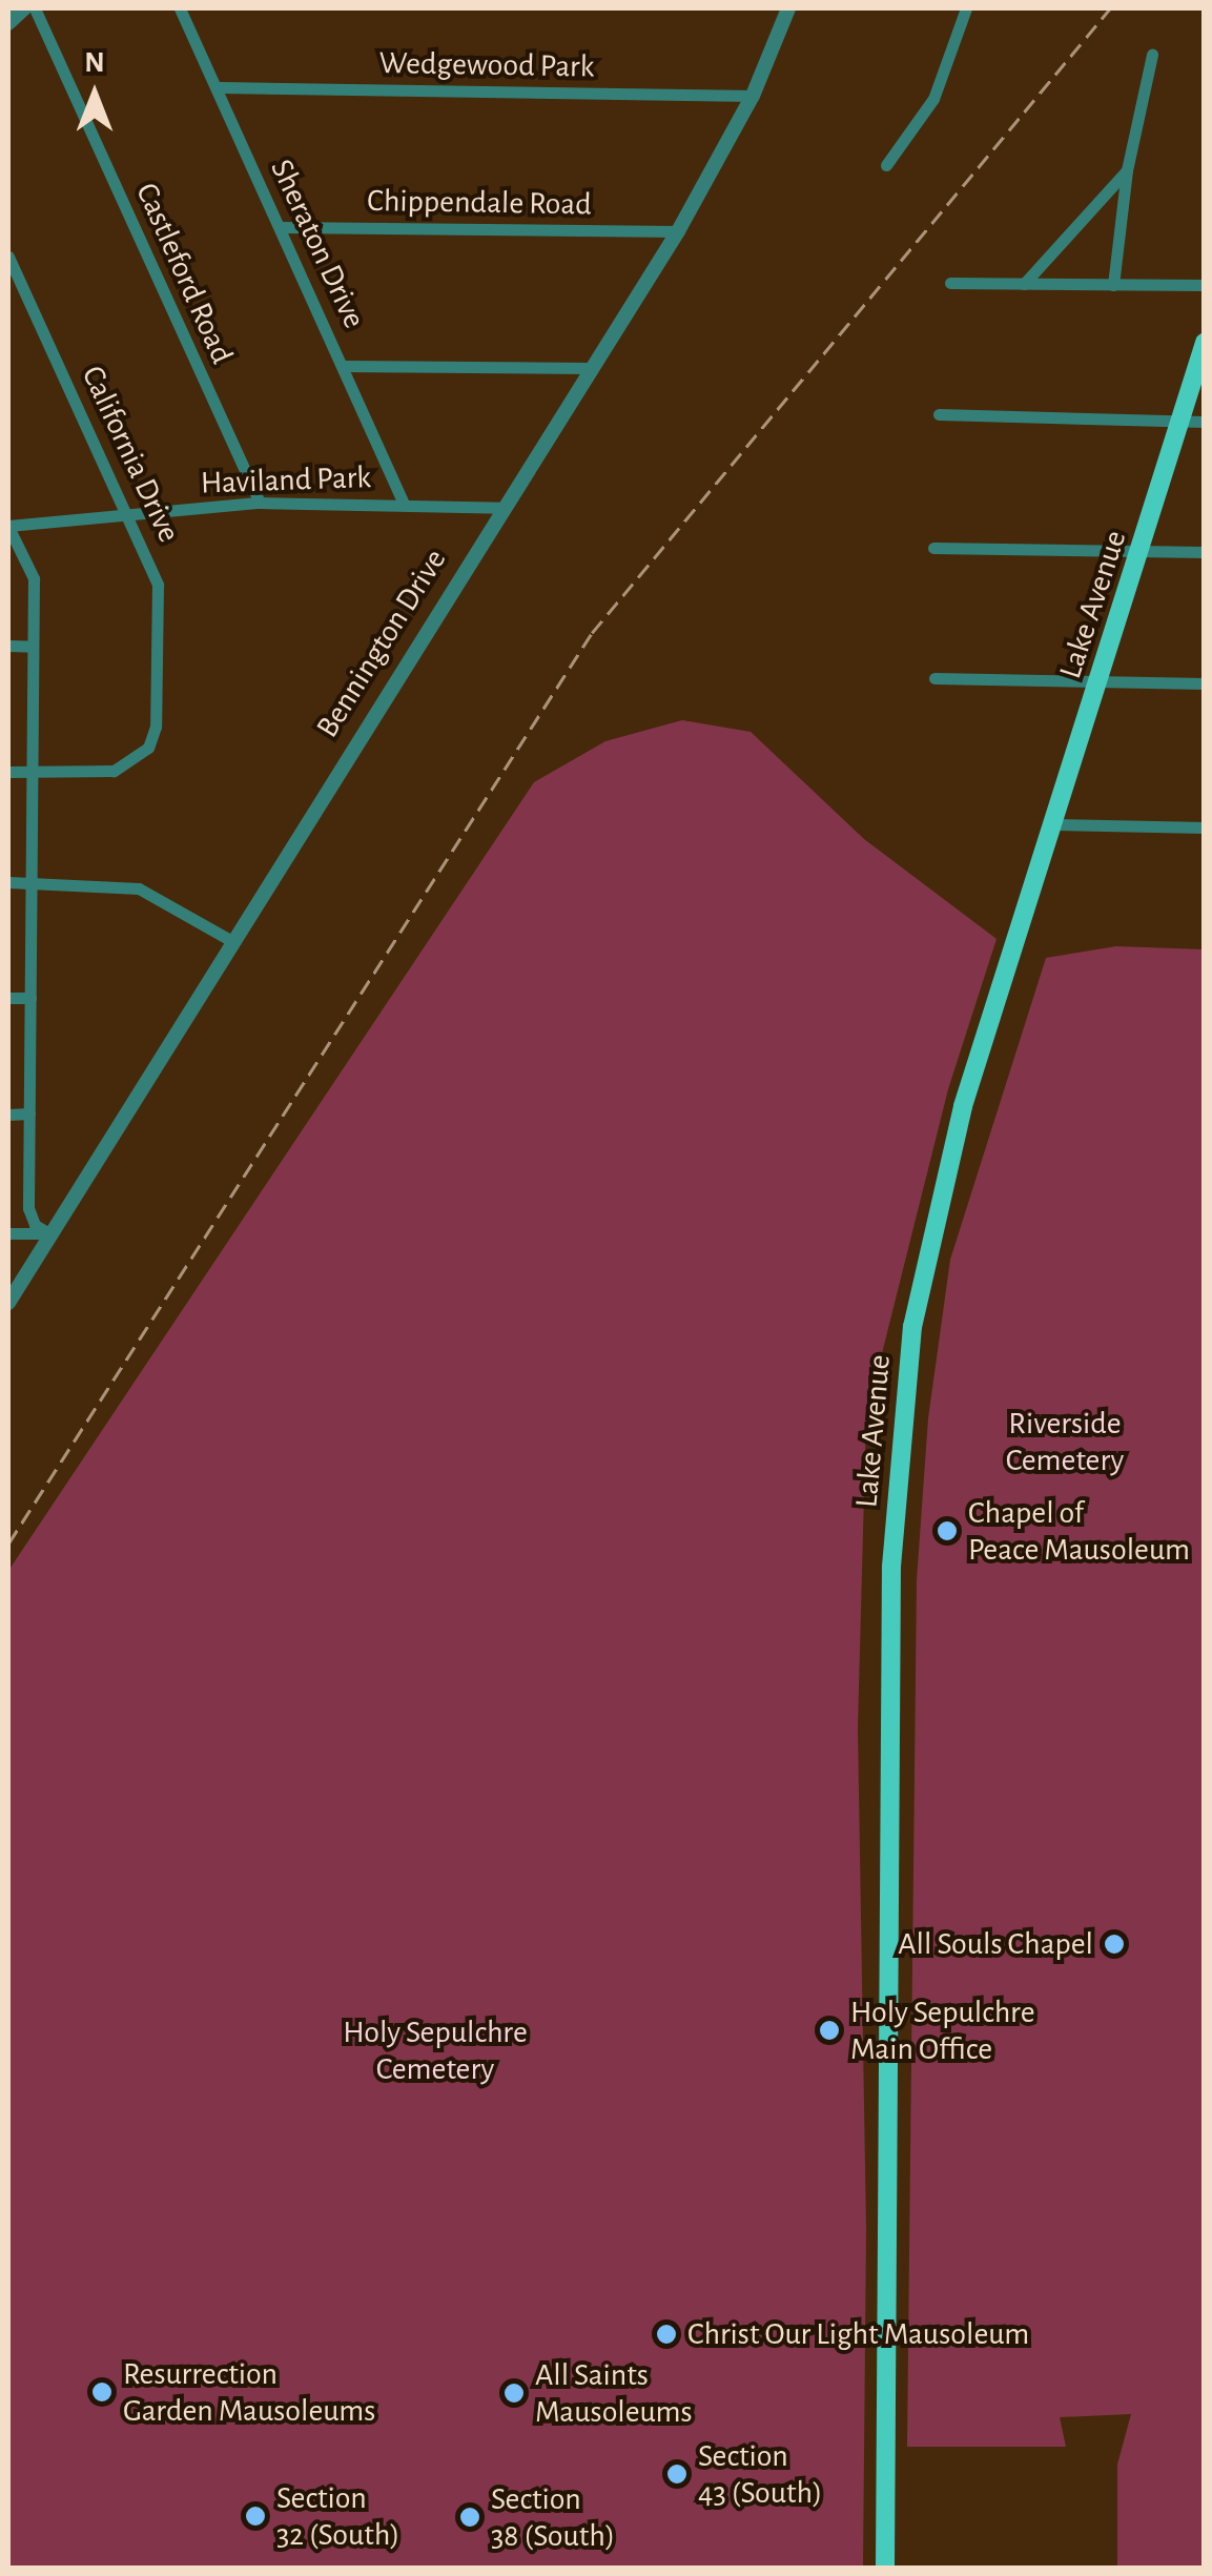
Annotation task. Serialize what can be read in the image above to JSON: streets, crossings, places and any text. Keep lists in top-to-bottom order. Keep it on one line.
{"streets":{"main road":["Lake Avenue"],"street":["Wedgewood Park","Chippendale Road","Sheraton Drive","Castleford Road","California Drive","Haviland Park","Bennington Drive"]},"crossings":[["Wedgewood Park","Sheraton Drive"],["Wedgewood Park","Bennington Drive"],["Chippendale Road","Sheraton Drive"],["Chippendale Road","Bennington Drive"],["Sheraton Drive","Haviland Park"],["Castleford Road","Haviland Park"],["California Drive","Haviland Park"],["Haviland Park","Bennington Drive"]],"parks":["Riverside Cemetery","Holy Sepulchre Cemetery"],"places":["Chapel of Peace Mausoleum","All Souls Chapel","Holy Sepulchre Main Office","Christ Our Light Mausoleum","Resurrection Garden Mausoleums","All Saints Mausoleums","Section 43 (South)","Section 32 (South)","Section 38 (South)"],"north":"top"}
